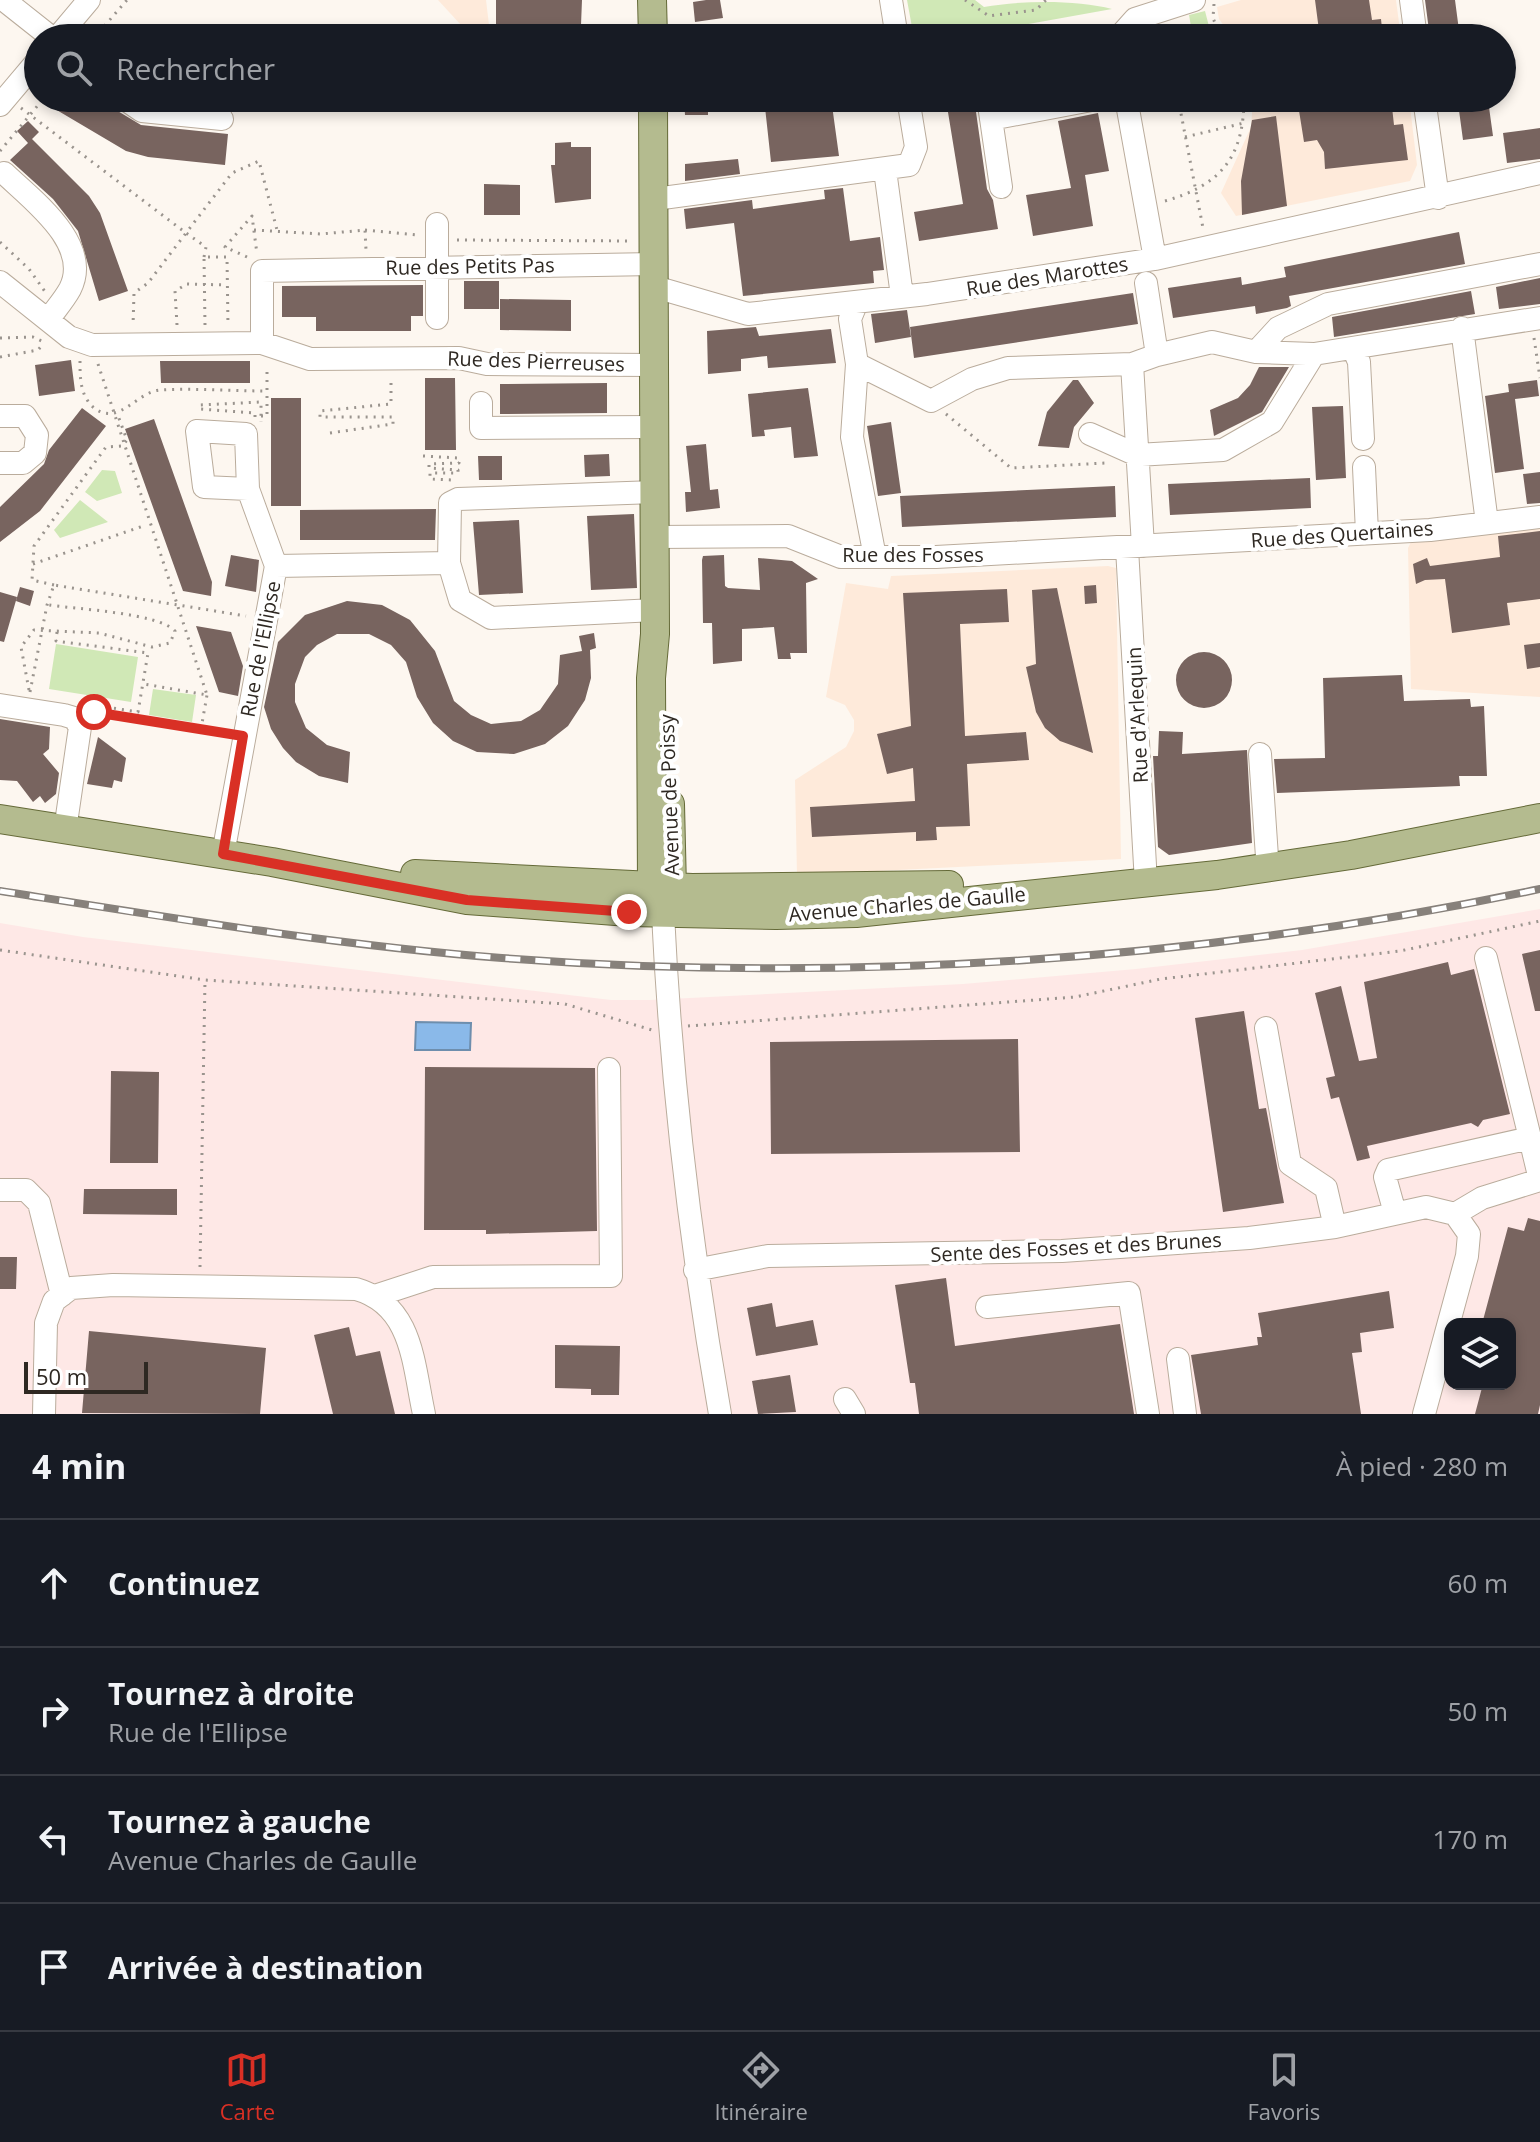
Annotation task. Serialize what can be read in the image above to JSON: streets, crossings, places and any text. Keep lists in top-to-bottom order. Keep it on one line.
{"streets":{"main road":["Avenue de Poissy","Avenue Charles de Gaulle"],"street":["Rue des Petits Pas","Rue des Marottes","Rue des Pierreuses","Rue des Quertaines","Rue des Fosses","Rue de l'Ellipse","Rue d'Arlequin","Sente des Fosses et des Brunes"]},"crossings":[["Rue des Petits Pas","Rue des Marottes"],["Rue des Petits Pas","Rue des Pierreuses"],["Rue des Petits Pas","Avenue de Poissy"],["Rue des Marottes","Avenue de Poissy"],["Rue des Pierreuses","Avenue de Poissy"],["Rue des Quertaines","Rue des Fosses"],["Rue des Quertaines","Rue d'Arlequin"],["Rue des Fosses","Rue d'Arlequin"],["Rue des Fosses","Avenue de Poissy"],["Rue de l'Ellipse","Avenue Charles de Gaulle"],["Rue d'Arlequin","Avenue Charles de Gaulle"],["Avenue de Poissy","Avenue Charles de Gaulle"]],"scale_bar":"50 m","page":{"search":"Rechercher","scale":"50 m","heading":["4 min","À pied · 280 m"],"list":[["Continuez","60 m"],["Tournez à droite","Rue de l'Ellipse","50 m"],["Tournez à gauche","Avenue Charles de Gaulle","170 m"],"Arrivée à destination"],"nav":["Carte","Itinéraire","Favoris"]}}
